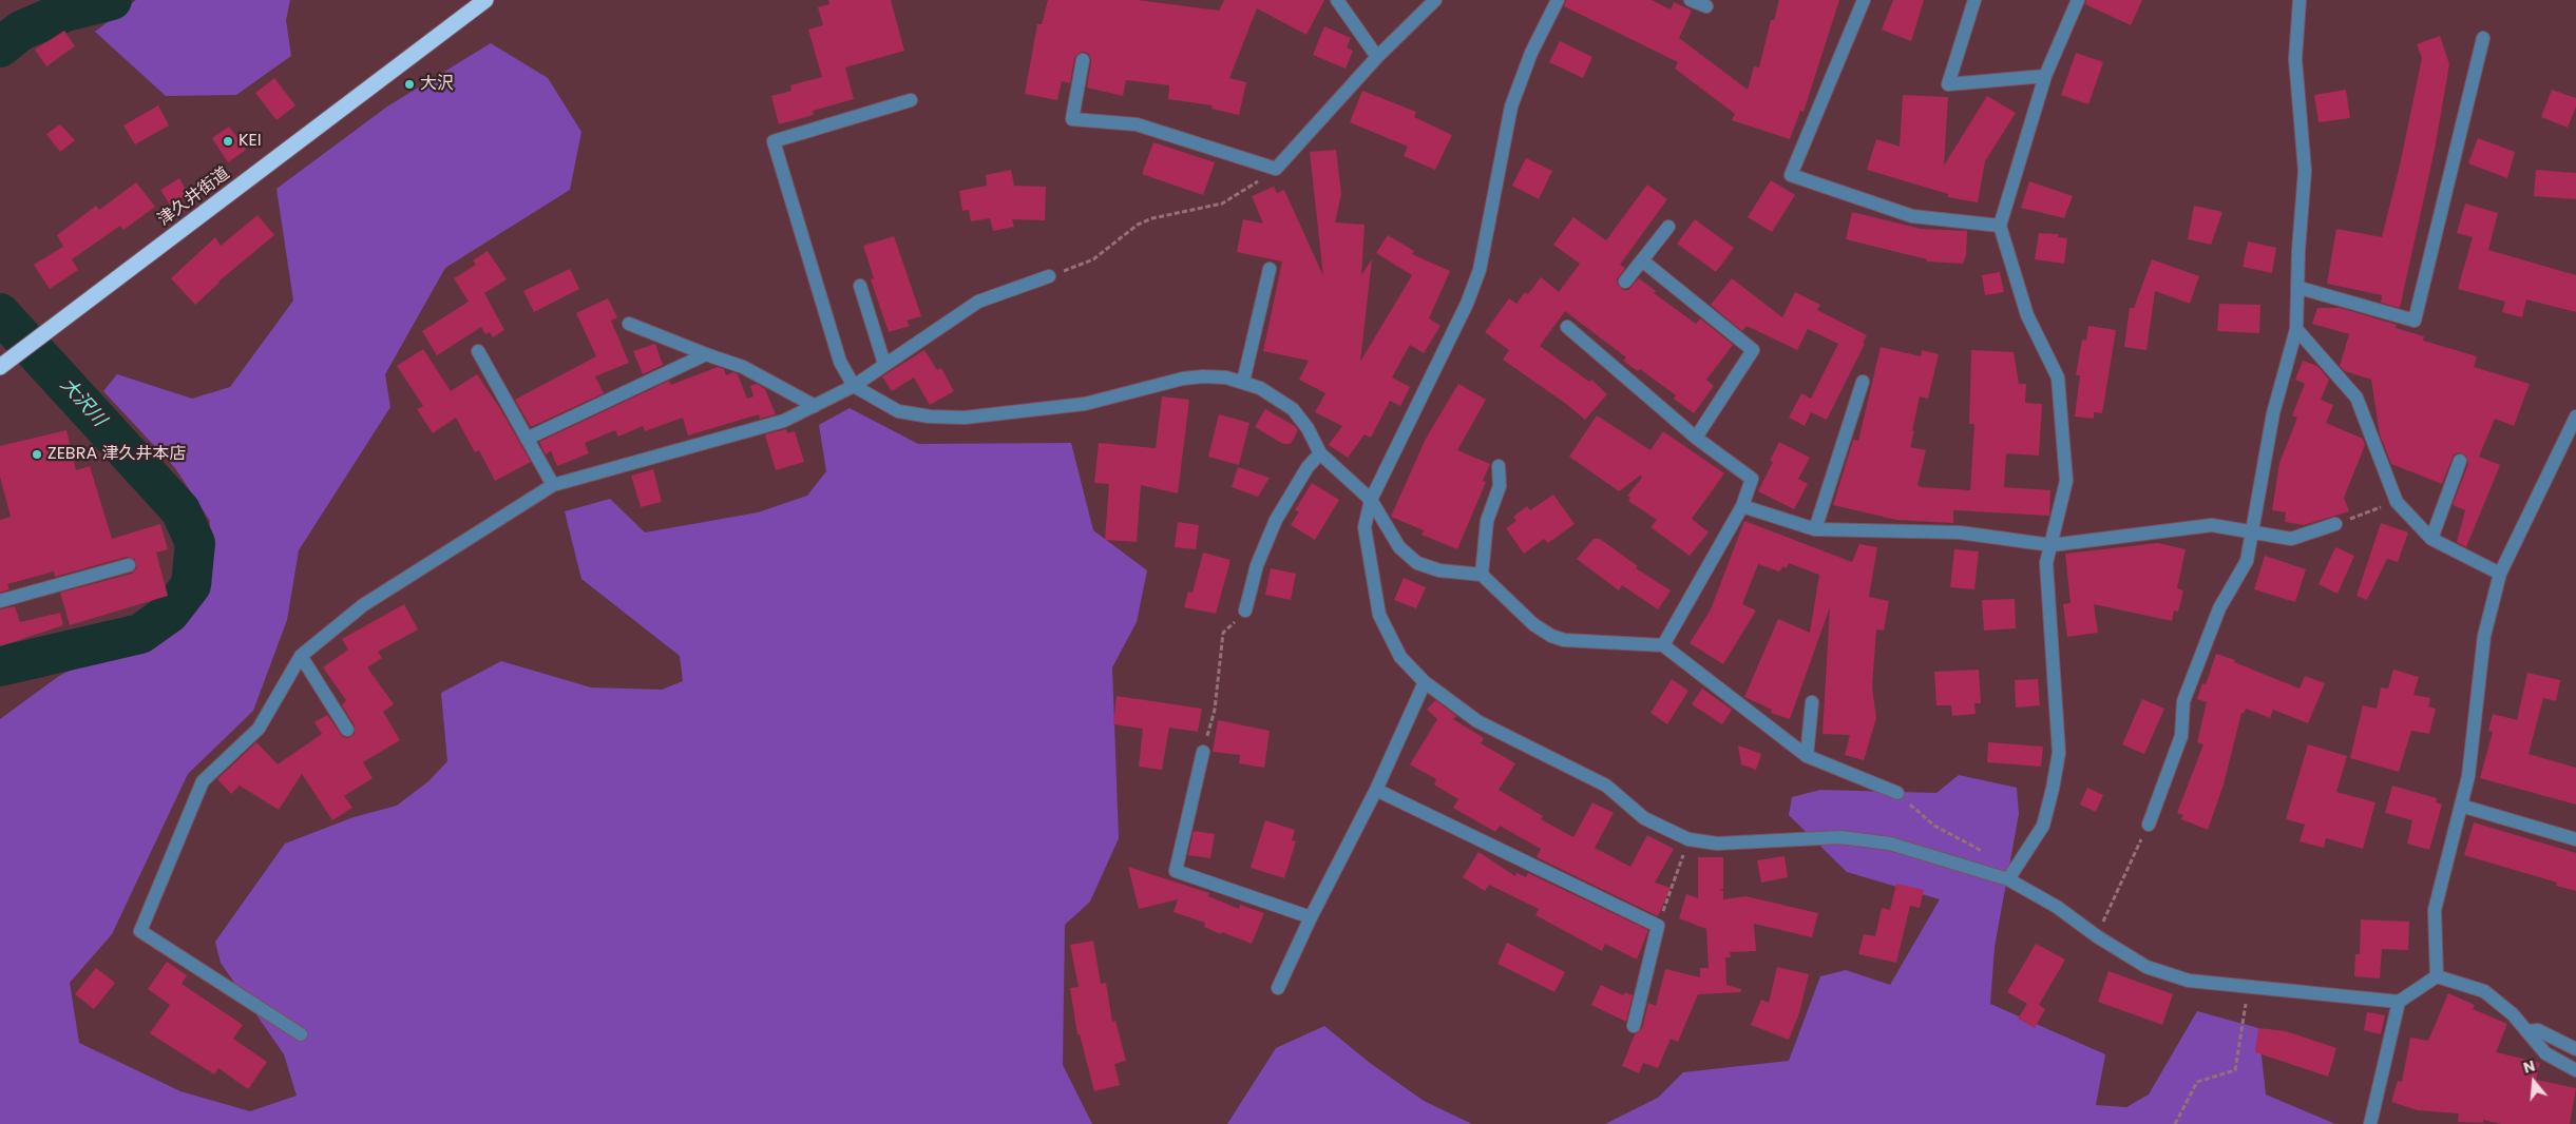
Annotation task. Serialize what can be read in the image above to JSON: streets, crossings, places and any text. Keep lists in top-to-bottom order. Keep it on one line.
{"streets":{"highway":["津久井街道"]},"water":["大沢川"],"places":["大沢","KEI","ZEBRA 津久井本店"],"north":"top"}
